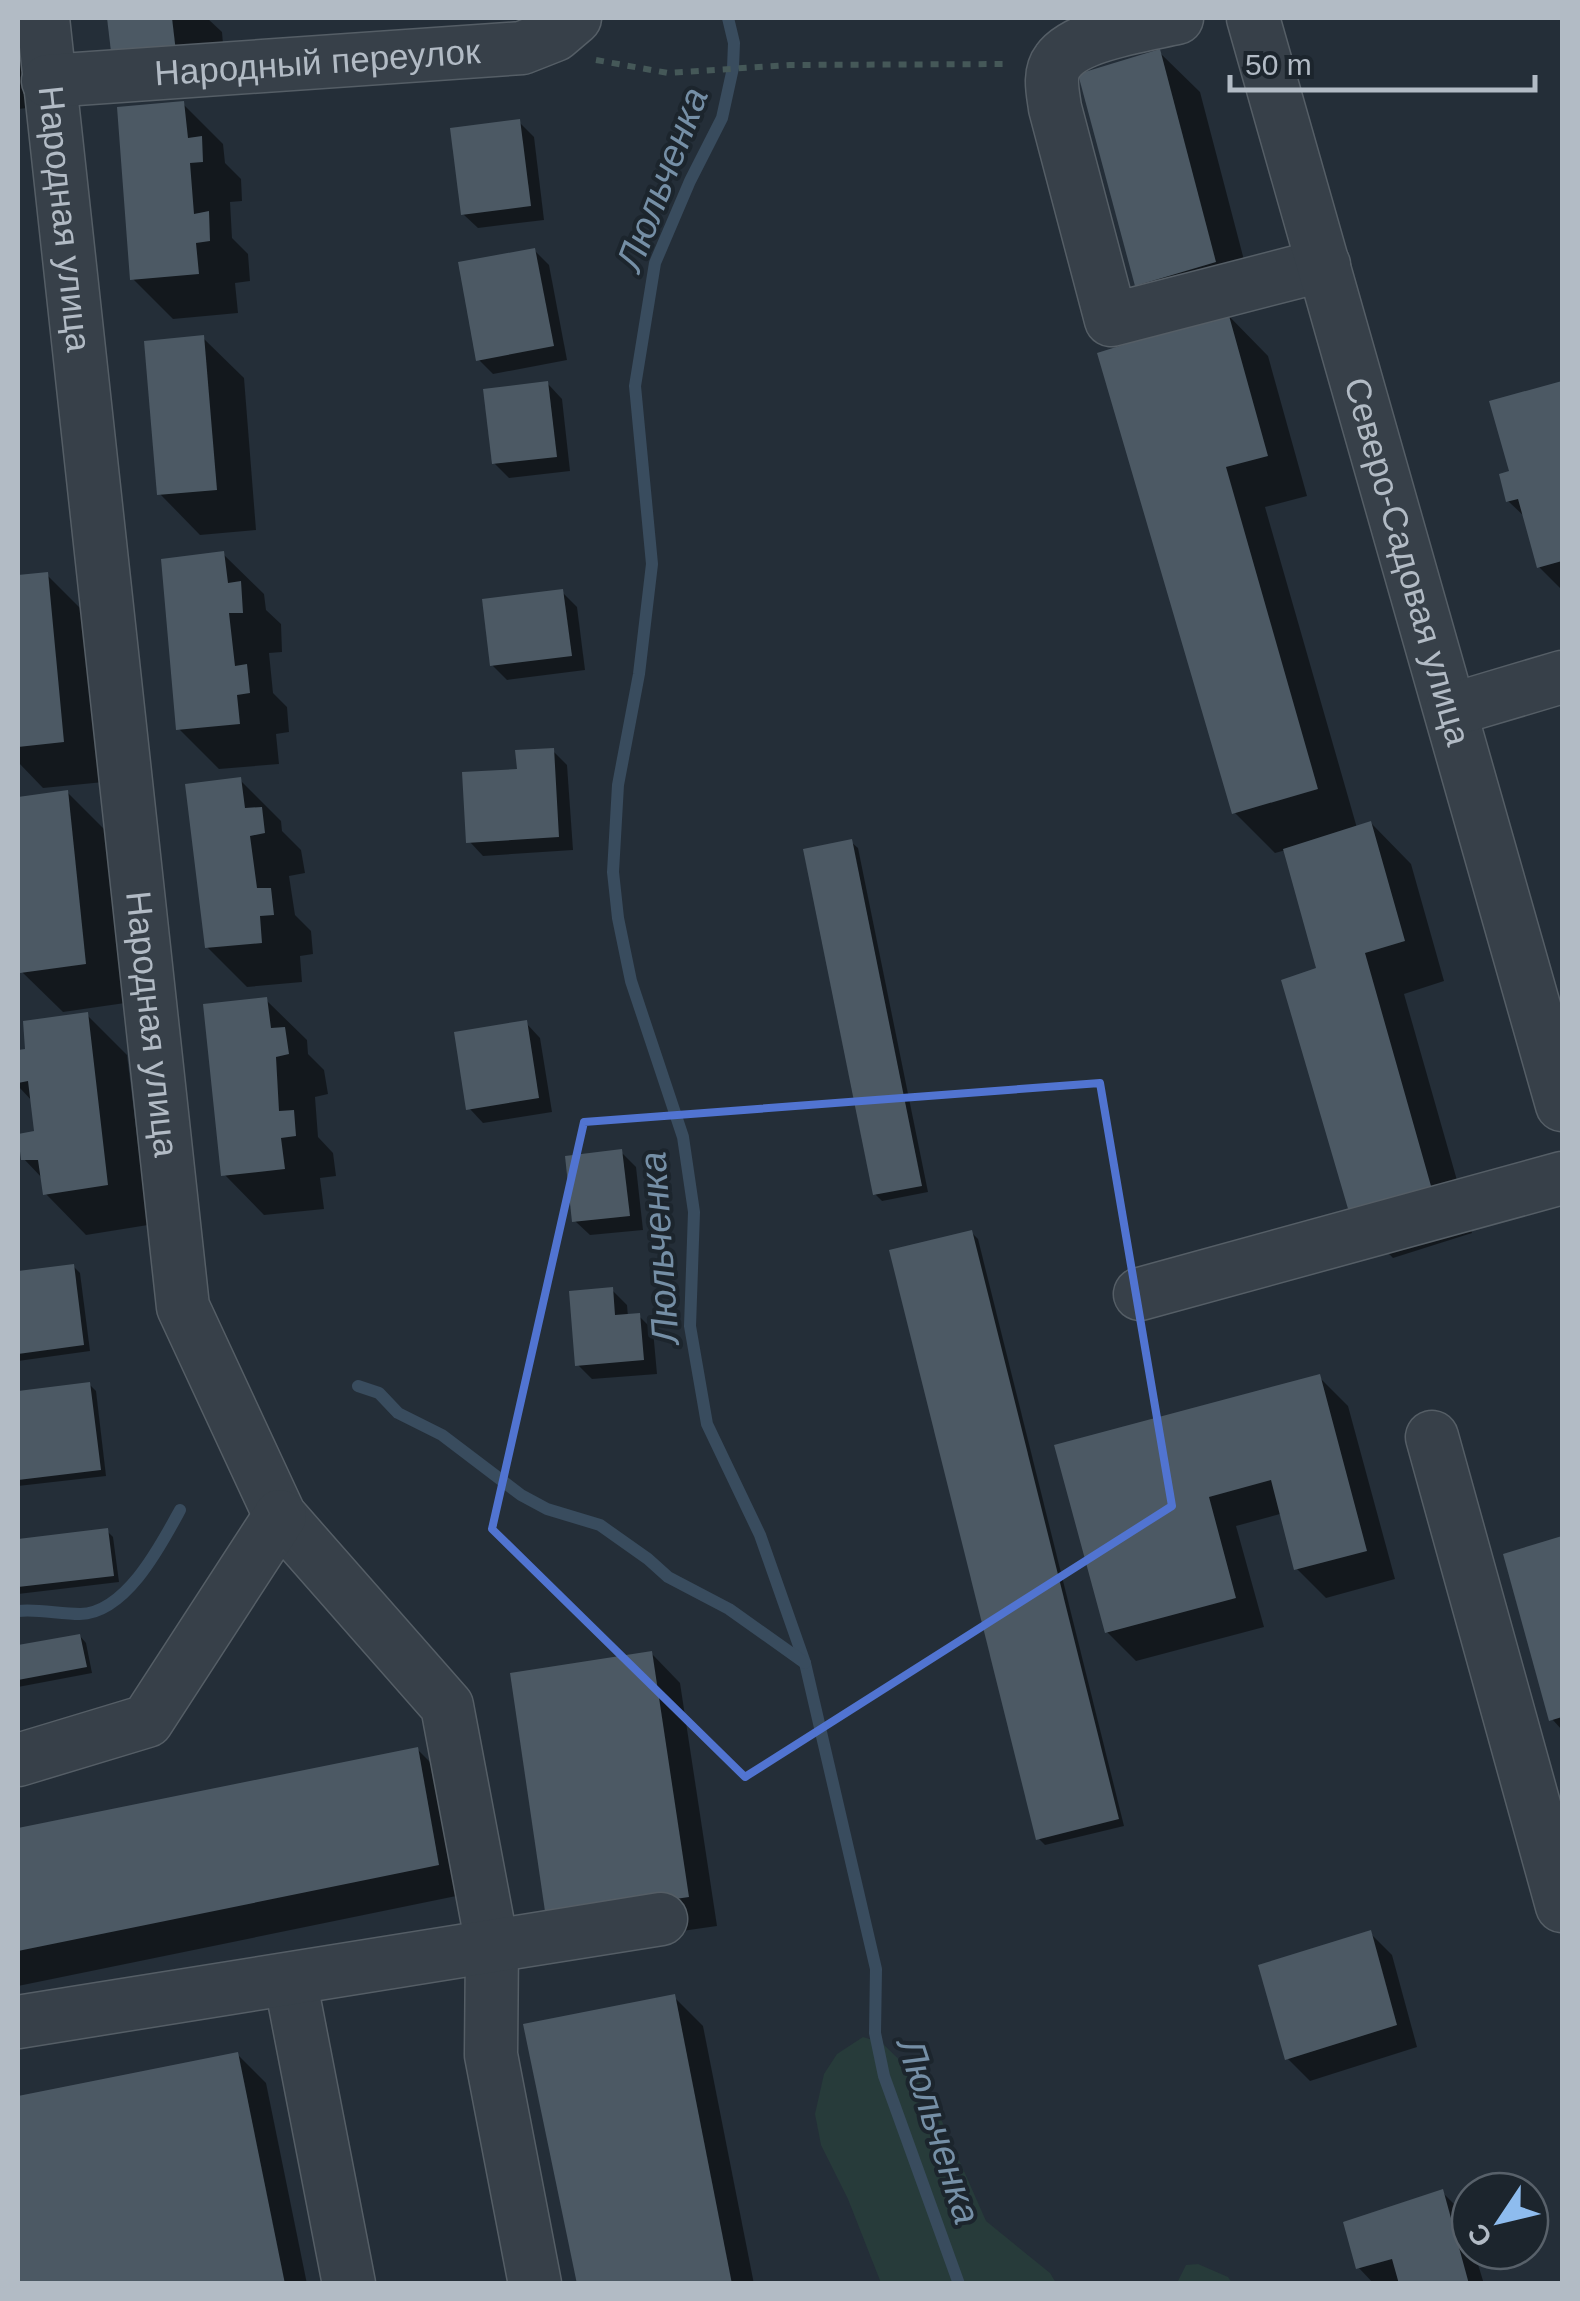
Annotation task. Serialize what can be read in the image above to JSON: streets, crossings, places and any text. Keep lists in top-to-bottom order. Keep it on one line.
{"streets":{"street":["Народный переулок","Народная улица","Северо-Садовая улица"]},"crossings":[["Народный переулок","Народная улица"]],"water":["Люльченка"],"scale_bar":"50 m","north":"bottom left"}
